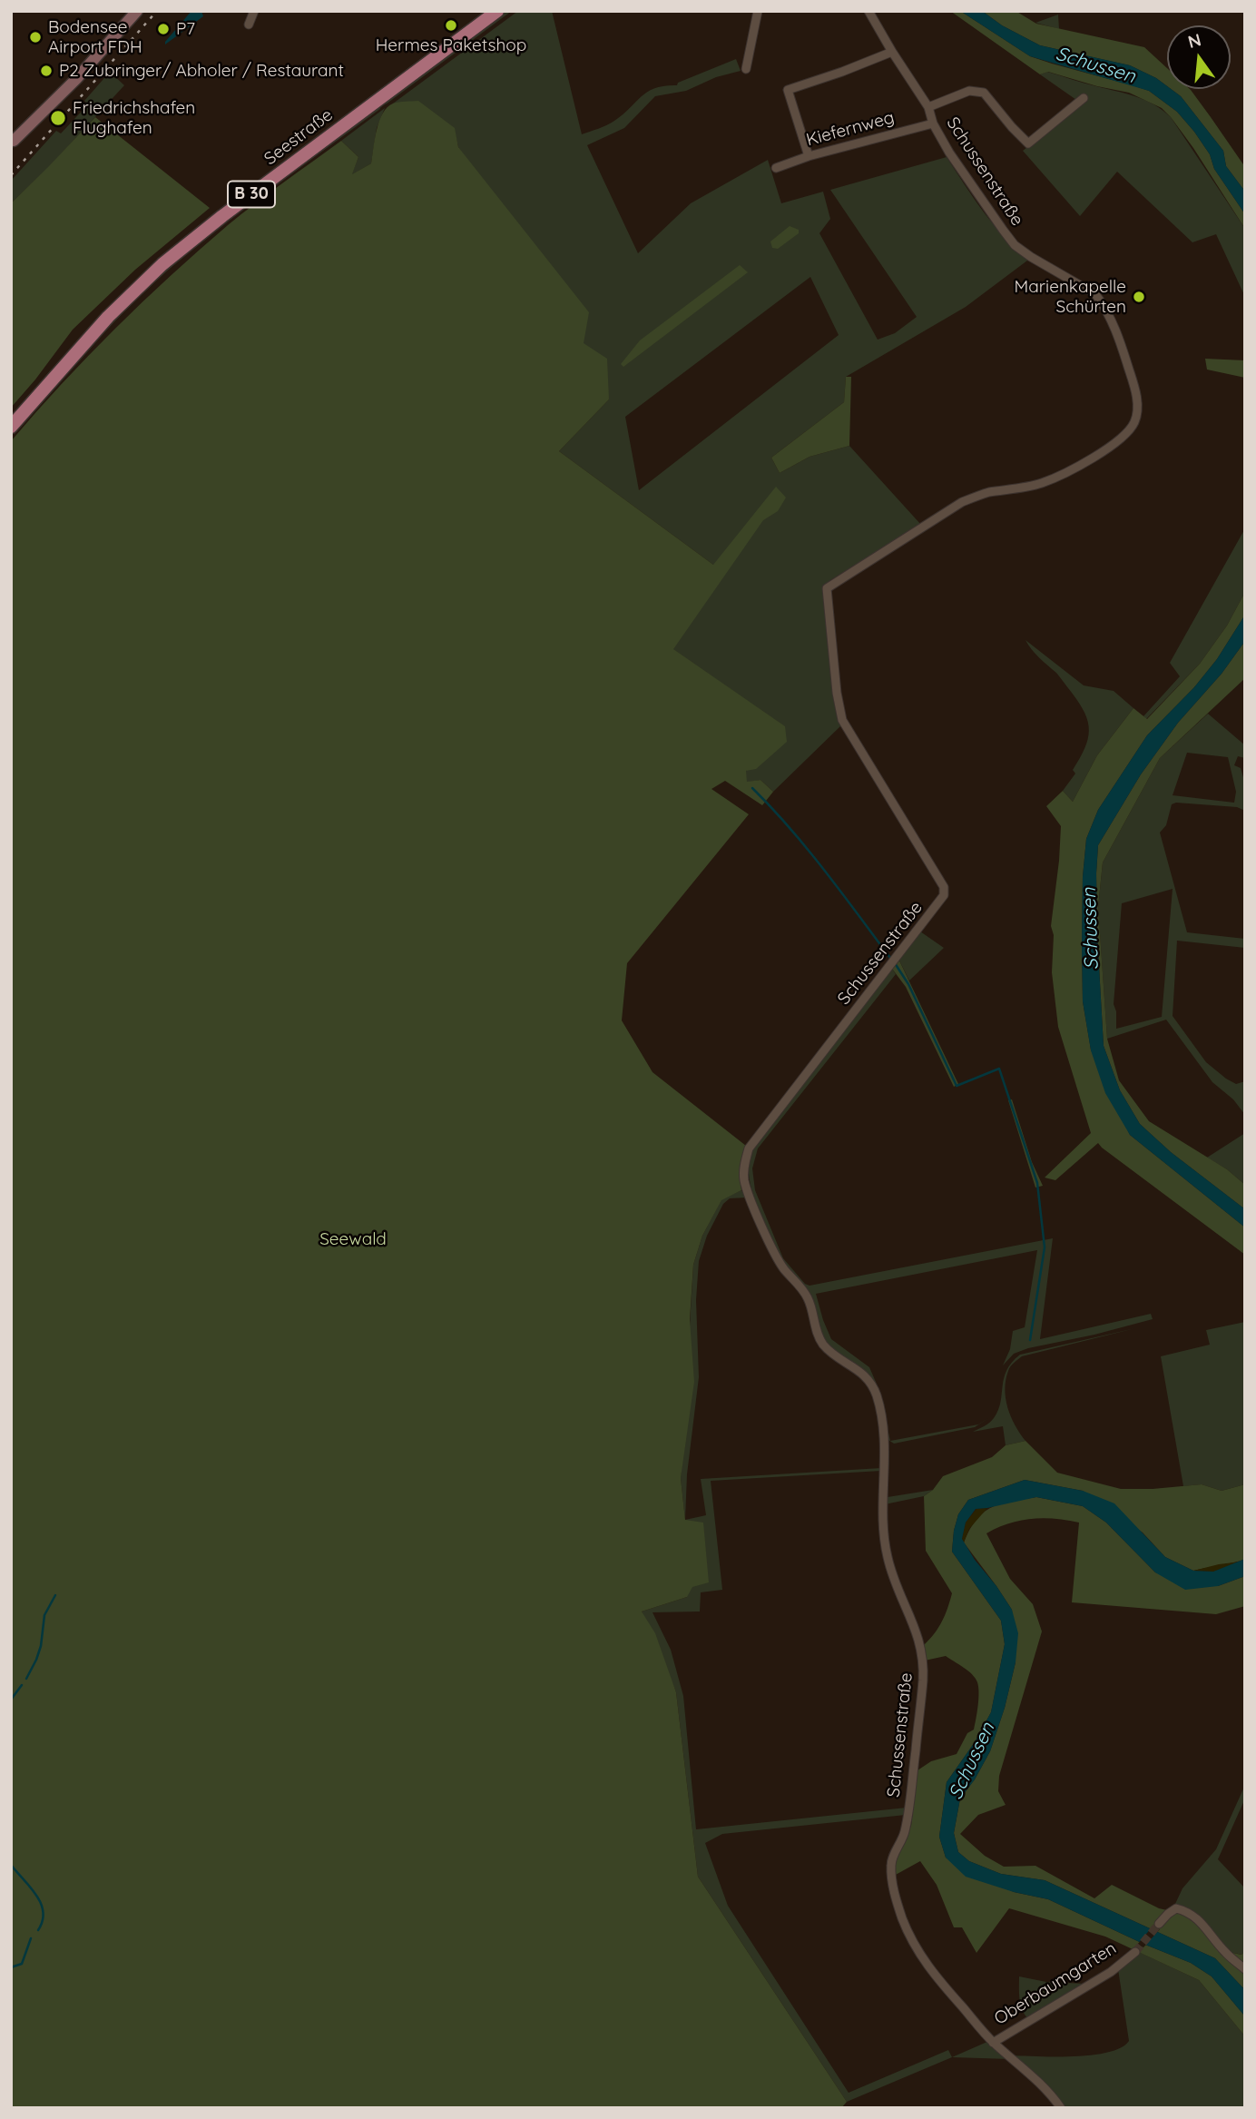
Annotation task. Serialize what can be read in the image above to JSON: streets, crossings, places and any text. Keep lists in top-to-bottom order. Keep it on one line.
{"streets":{"main road":["Seestraße","B 30"],"street":["Kiefernweg","Schussenstraße","Oberbaumgarten"]},"crossings":[["Kiefernweg","Schussenstraße"],["Schussenstraße","Oberbaumgarten"]],"water":["Schussen"],"parks":["Seewald"],"places":["Hermes Paketshop","P7","Bodensee Airport FDH","P2 Zubringer/ Abholer / Restaurant","Friedrichshafen Flughafen","Marienkapelle Schürten"],"north":"top"}
